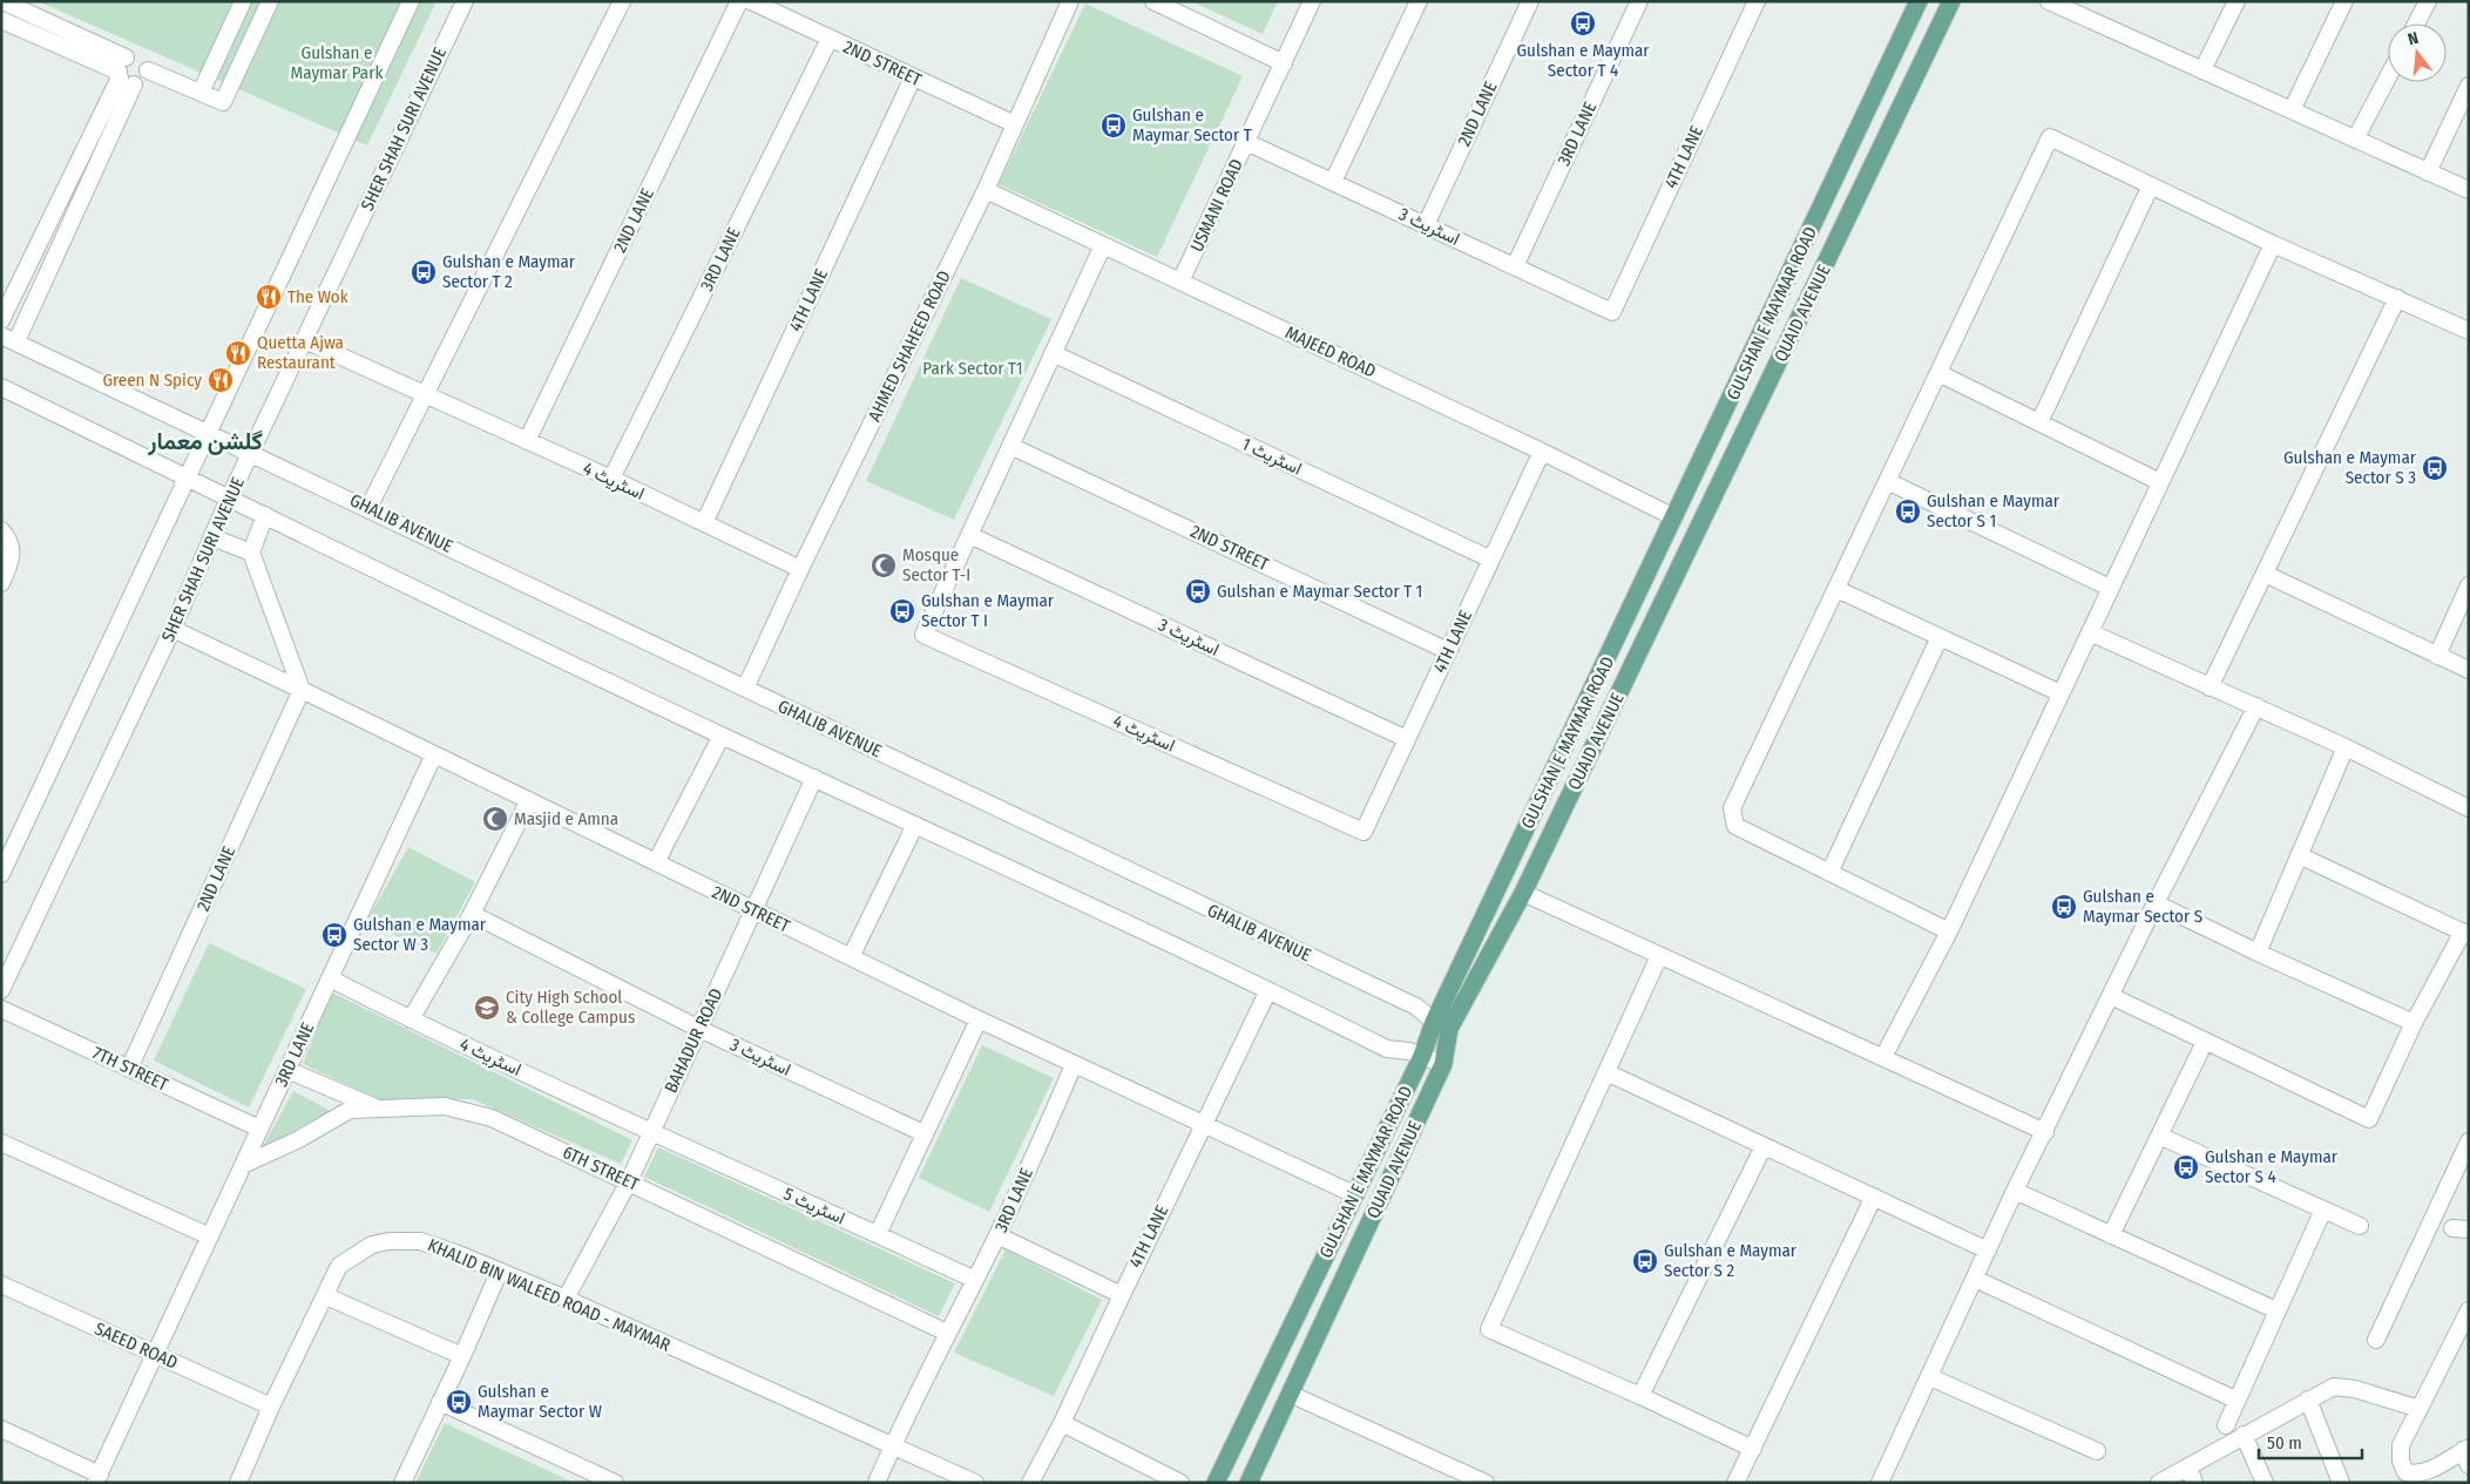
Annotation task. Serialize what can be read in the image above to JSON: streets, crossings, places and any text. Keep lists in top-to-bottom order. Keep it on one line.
{"streets":{"main road":["GULSHAN E MAYMAR ROAD","QUAID AVENUE"],"street":["2ND STREET","2ND LANE","SHER SHAH SURI AVENUE","3RD LANE","4TH LANE","USMANI ROAD","اسٹریٹ 3","AHMED SHAHEED ROAD","MAJEED ROAD","اسٹریٹ 1","اسٹریٹ 4","GHALIB AVENUE","BAHADUR ROAD","7TH STREET","6TH STREET","اسٹریٹ 5","KHALID BIN WALEED ROAD - MAYMAR","SAEED ROAD"]},"crossings":[["2ND STREET","2ND LANE"],["2ND STREET","3RD LANE"],["2ND STREET","4TH LANE"],["2ND STREET","AHMED SHAHEED ROAD"],["2ND STREET","BAHADUR ROAD"],["2ND LANE","اسٹریٹ 3"],["2ND LANE","اسٹریٹ 4"],["2ND LANE","7TH STREET"],["SHER SHAH SURI AVENUE","GHALIB AVENUE"],["3RD LANE","اسٹریٹ 3"],["3RD LANE","اسٹریٹ 4"],["3RD LANE","7TH STREET"],["3RD LANE","6TH STREET"],["3RD LANE","اسٹریٹ 5"],["3RD LANE","SAEED ROAD"],["4TH LANE","اسٹریٹ 3"],["4TH LANE","MAJEED ROAD"],["4TH LANE","اسٹریٹ 1"],["4TH LANE","اسٹریٹ 4"],["USMANI ROAD","اسٹریٹ 3"],["USMANI ROAD","MAJEED ROAD"],["اسٹریٹ 3","اسٹریٹ 4"],["اسٹریٹ 3","BAHADUR ROAD"],["GULSHAN E MAYMAR ROAD","QUAID AVENUE"],["GULSHAN E MAYMAR ROAD","MAJEED ROAD"],["GULSHAN E MAYMAR ROAD","GHALIB AVENUE"],["QUAID AVENUE","GHALIB AVENUE"],["AHMED SHAHEED ROAD","MAJEED ROAD"],["AHMED SHAHEED ROAD","اسٹریٹ 4"],["AHMED SHAHEED ROAD","GHALIB AVENUE"],["اسٹریٹ 4","BAHADUR ROAD"],["اسٹریٹ 4","اسٹریٹ 5"],["BAHADUR ROAD","6TH STREET"],["BAHADUR ROAD","اسٹریٹ 5"],["BAHADUR ROAD","KHALID BIN WALEED ROAD - MAYMAR"],["KHALID BIN WALEED ROAD - MAYMAR","SAEED ROAD"]],"districts":["گلشن معمار"],"parks":["Gulshan e Maymar Park","Park Sector T1"],"places":{"bus stop":["Gulshan e Maymar Sector T 4","Gulshan e Maymar Sector T","Gulshan e Maymar Sector T 2","Gulshan e Maymar Sector S 3","Gulshan e Maymar Sector S 1","Gulshan e Maymar Sector T 1","Gulshan e Maymar Sector T I","Gulshan e Maymar Sector S","Gulshan e Maymar Sector W 3","Gulshan e Maymar Sector S 4","Gulshan e Maymar Sector S 2","Gulshan e Maymar Sector W"],"restaurant":["The Wok","Quetta Ajwa Restaurant","Green N Spicy"],"mosque":["Mosque Sector T-I","Masjid e Amna"],"school or university":["City High School & College Campus"]},"scale_bar":"50 m","north":"top"}
